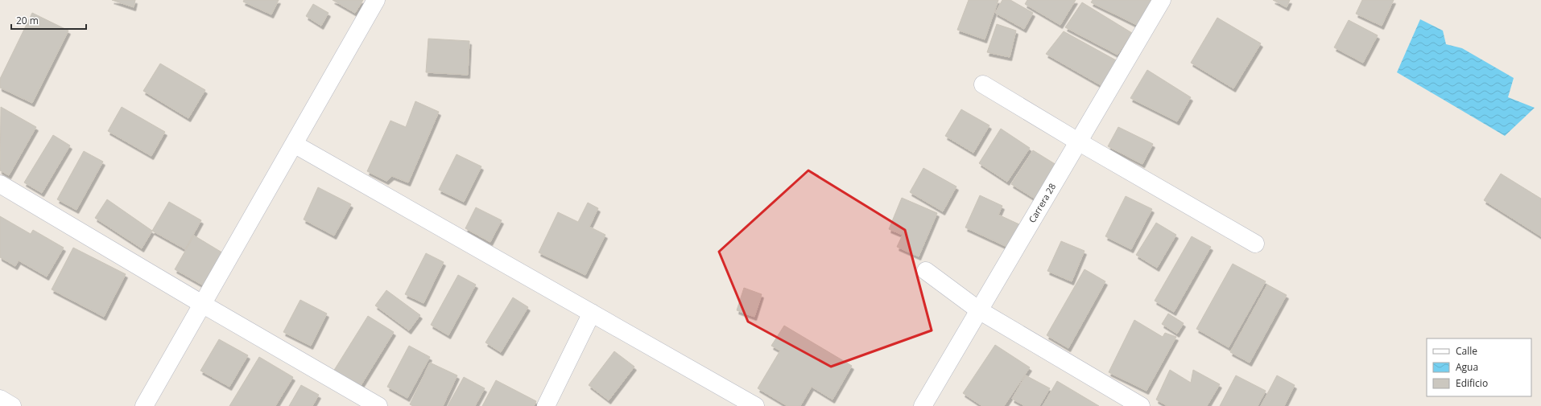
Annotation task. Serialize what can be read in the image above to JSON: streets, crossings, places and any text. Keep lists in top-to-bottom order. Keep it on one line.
{"streets":{"street":["Carrera 28"]},"legend":["Calle","Agua","Edificio"],"scale_bar":"20 m"}
